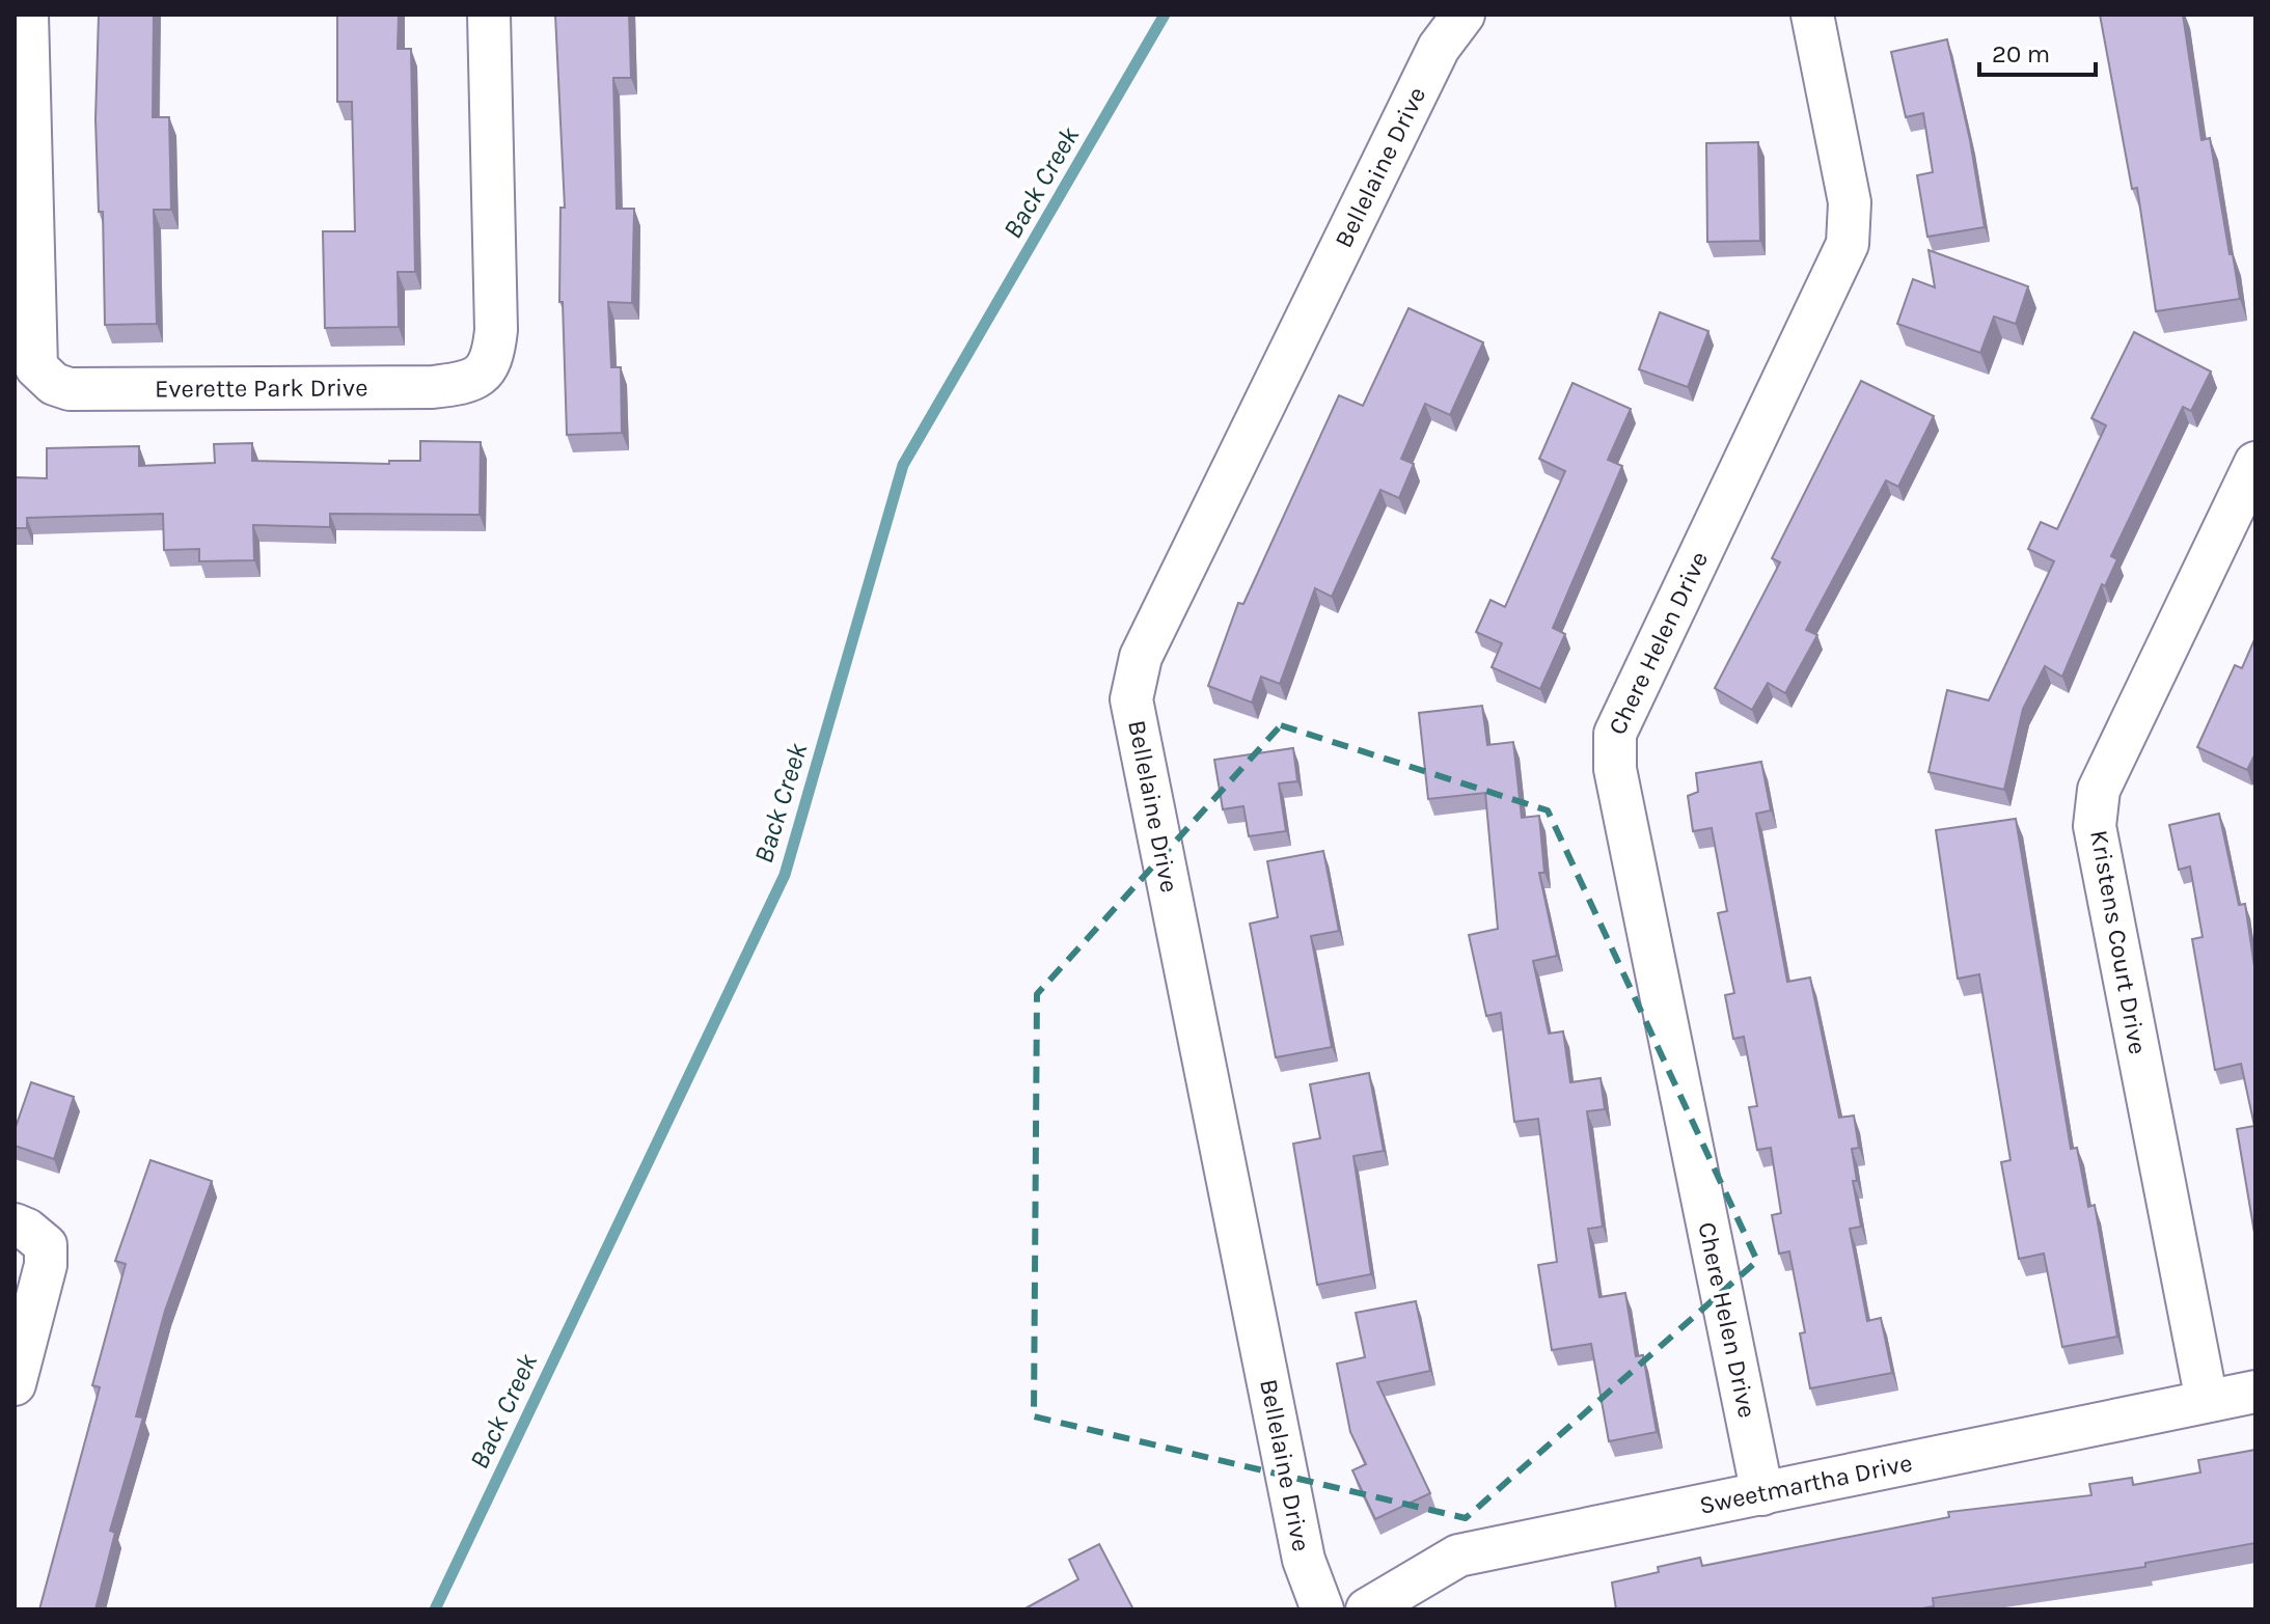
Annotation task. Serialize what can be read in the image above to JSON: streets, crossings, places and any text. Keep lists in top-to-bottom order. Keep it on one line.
{"streets":{"street":["Bellelaine Drive","Everette Park Drive","Chere Helen Drive","Kristens Court Drive","Sweetmartha Drive"]},"crossings":[["Chere Helen Drive","Sweetmartha Drive"],["Kristens Court Drive","Sweetmartha Drive"]],"water":["Back Creek"],"scale_bar":"20 m"}
